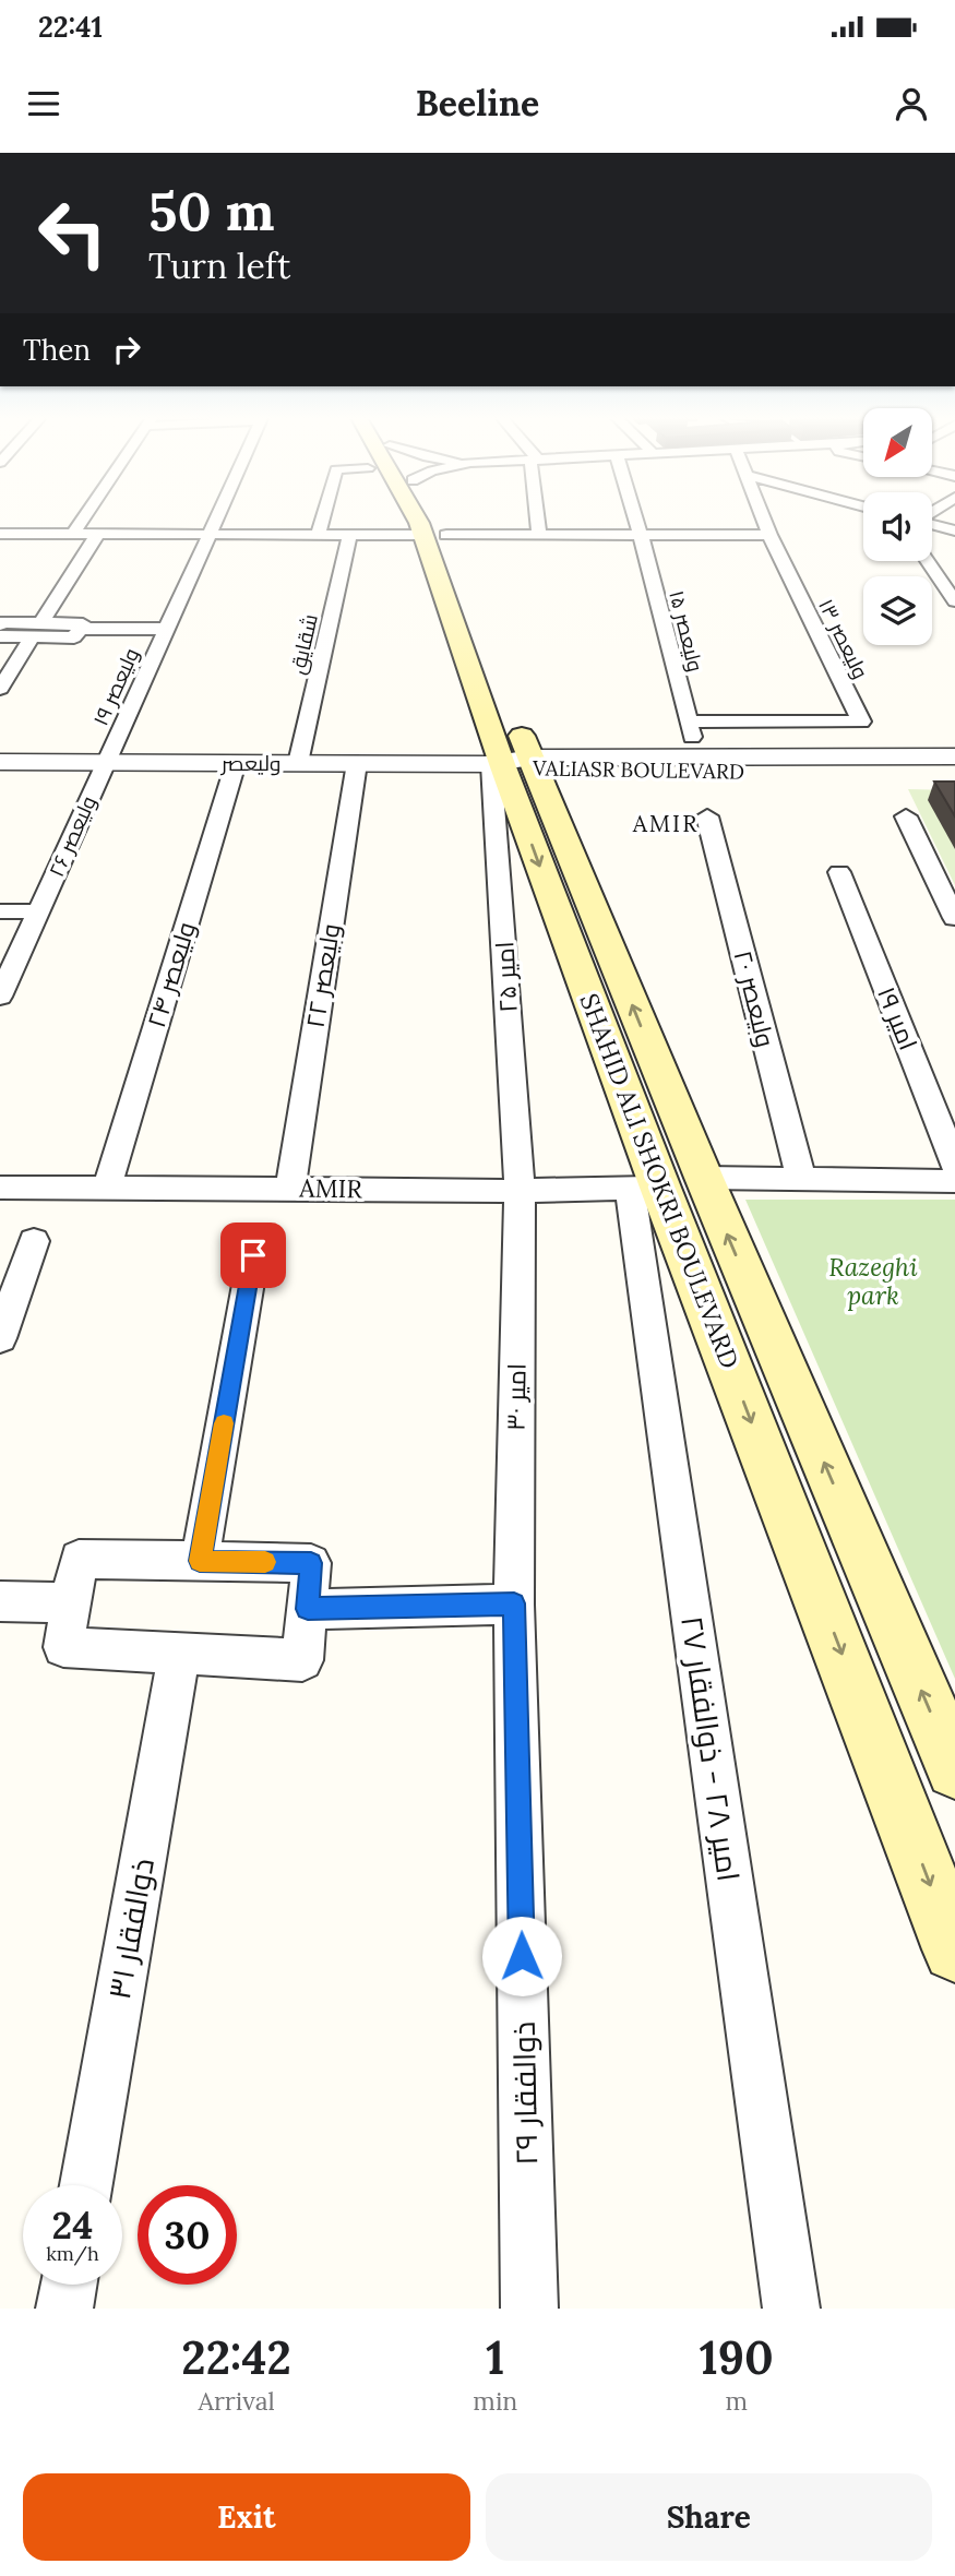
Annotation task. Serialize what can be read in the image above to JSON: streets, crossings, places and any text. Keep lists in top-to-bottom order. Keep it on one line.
{"streets":{"main road":["SHAHID ALI SHOKRI BOULEVARD"],"street":["ولیعصر ۱۵","ولیعصر ۱۳","شقایق","ولیعصر ۱۹","ولیعصر","VALIASR BOULEVARD","ولیعصر ۲۶","ولیعصر ۲۴","ولیعصر ۲۲","امیر ۲۵","ولیعصر ۲۰","امیر ۱۹","AMIR","امیر ۳۰","امیر ۲۸ - ذوالفقار ۲۷","ذوالفقار ۳۱","ذوالفقار ۲۹"]},"crossings":[["ولیعصر ۱۵","ولیعصر ۱۳"],["شقایق","ولیعصر"],["ولیعصر ۱۹","ولیعصر"],["ولیعصر ۱۹","ولیعصر ۲۶"],["ولیعصر","VALIASR BOULEVARD"],["ولیعصر","ولیعصر ۲۶"],["ولیعصر","ولیعصر ۲۴"],["ولیعصر","ولیعصر ۲۲"],["ولیعصر","امیر ۲۵"],["ولیعصر","SHAHID ALI SHOKRI BOULEVARD"],["VALIASR BOULEVARD","امیر ۲۵"],["VALIASR BOULEVARD","SHAHID ALI SHOKRI BOULEVARD"],["ولیعصر ۲۴","AMIR"],["ولیعصر ۲۲","AMIR"],["امیر ۲۵","SHAHID ALI SHOKRI BOULEVARD"],["امیر ۲۵","AMIR"],["امیر ۲۵","امیر ۳۰"],["SHAHID ALI SHOKRI BOULEVARD","AMIR"],["SHAHID ALI SHOKRI BOULEVARD","امیر ۲۸ - ذوالفقار ۲۷"],["AMIR","امیر ۳۰"],["AMIR","امیر ۲۸ - ذوالفقار ۲۷"],["امیر ۳۰","ذوالفقار ۲۹"]],"districts":["AMIR"],"parks":["Razeghi park"],"north":"bottom left","page":{"status":"22:41","header":"Beeline","turn":["50 m","Turn left"],"then":"Then","speed":"24 km/h","limit":"30","eta":["22:42","Arrival","1","min","190","m"],"buttons":["Exit","Share"]}}
